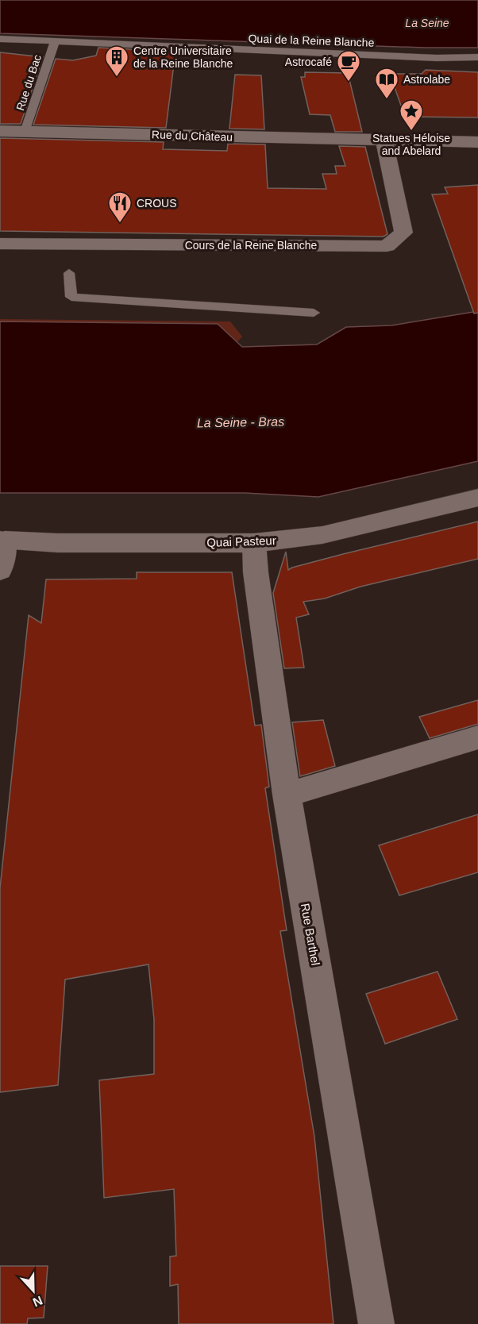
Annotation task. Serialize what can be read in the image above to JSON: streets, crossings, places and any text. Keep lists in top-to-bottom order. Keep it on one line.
{"streets":{"street":["Rue du Château","Cours de la Reine Blanche","Quai Pasteur","Rue Barthel"],"lane":["Quai de la Reine Blanche","Rue du Bac"]},"crossings":[["Quai de la Reine Blanche","Rue du Bac"],["Rue du Bac","Rue du Château"],["Rue du Château","Cours de la Reine Blanche"],["Quai Pasteur","Rue Barthel"]],"water":["La Seine","La Seine - Bras"],"places":{"building":["Centre Universitaire de la Reine Blanche"],"cafe":["Astrocafé"],"library":["Astrolabe"],"place":["Statues Héloise and Abelard"],"restaurant":["CROUS"]},"north":"bottom"}
